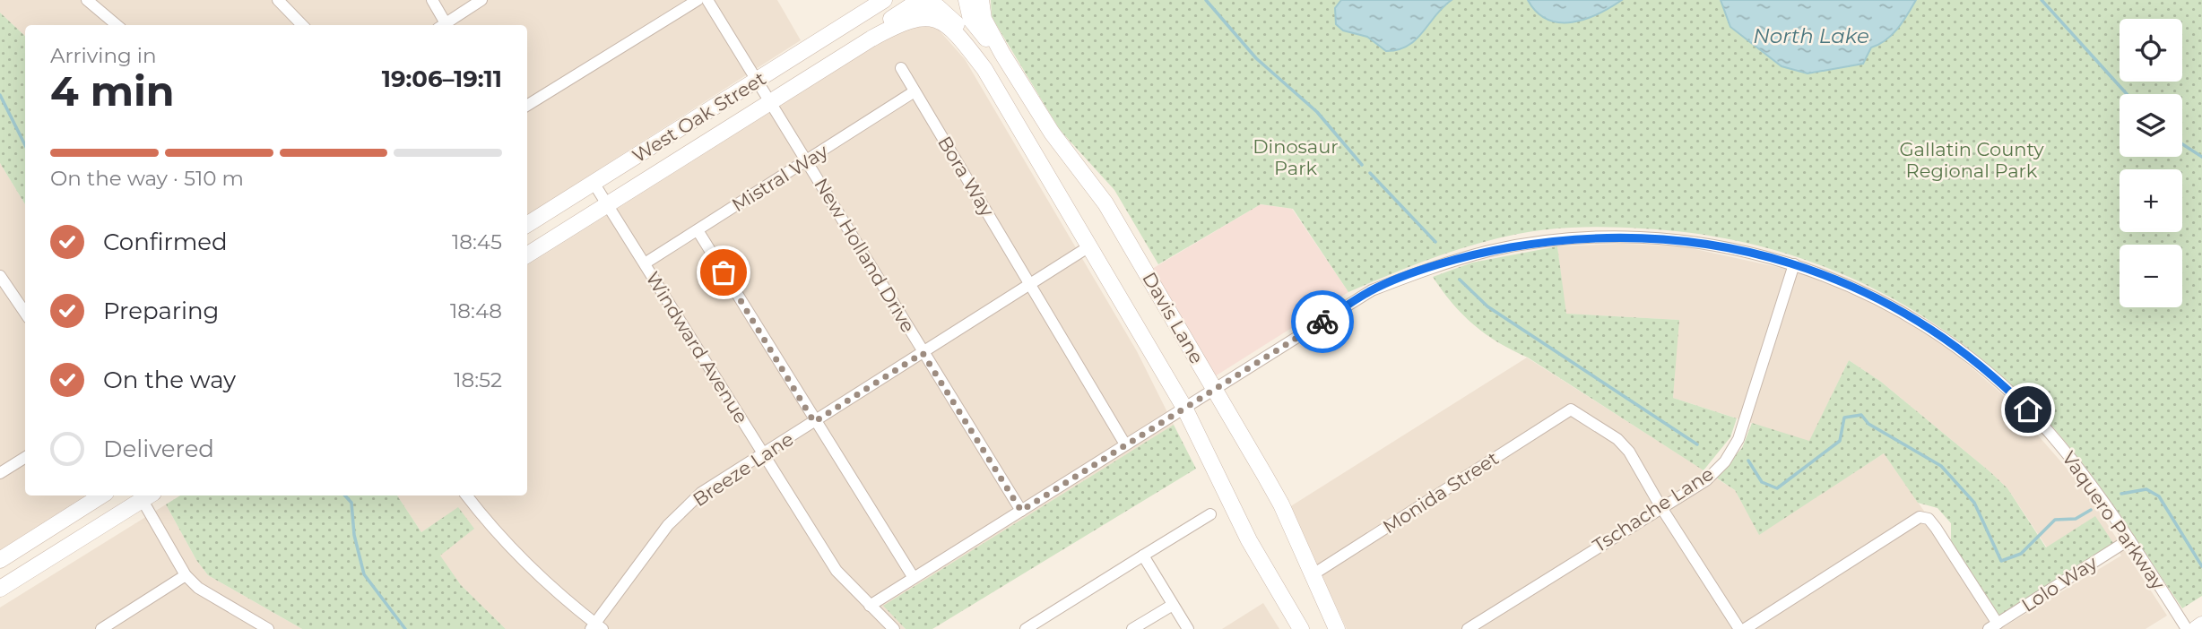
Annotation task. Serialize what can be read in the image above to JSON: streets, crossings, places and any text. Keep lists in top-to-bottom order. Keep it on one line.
{"streets":{"main road":["West Oak Street","Davis Lane"],"street":["Bora Way","Mistral Way","New Holland Drive","Windward Avenue","Breeze Lane","Monida Street","Tschache Lane","Vaquero Parkway","Lolo Way"]},"crossings":[["West Oak Street","New Holland Drive"],["West Oak Street","Windward Avenue"],["Bora Way","Mistral Way"],["Bora Way","Breeze Lane"],["Bora Way","Vaquero Parkway"],["Mistral Way","New Holland Drive"],["Mistral Way","Windward Avenue"],["New Holland Drive","Breeze Lane"],["New Holland Drive","Vaquero Parkway"],["Davis Lane","Breeze Lane"],["Davis Lane","Monida Street"],["Davis Lane","Vaquero Parkway"],["Windward Avenue","Breeze Lane"],["Windward Avenue","Vaquero Parkway"],["Monida Street","Tschache Lane"],["Tschache Lane","Vaquero Parkway"],["Vaquero Parkway","Lolo Way"]],"water":["North Lake"],"parks":["Dinosaur Park","Gallatin County Regional Park"],"page":{"map_buttons":["+","−"],"heading":["4 min","Arriving in","19:06–19:11"],"bar":"On the way · 510 m","list":[["Confirmed","18:45"],["Preparing","18:48"],["On the way","18:52"],"Delivered"]}}
